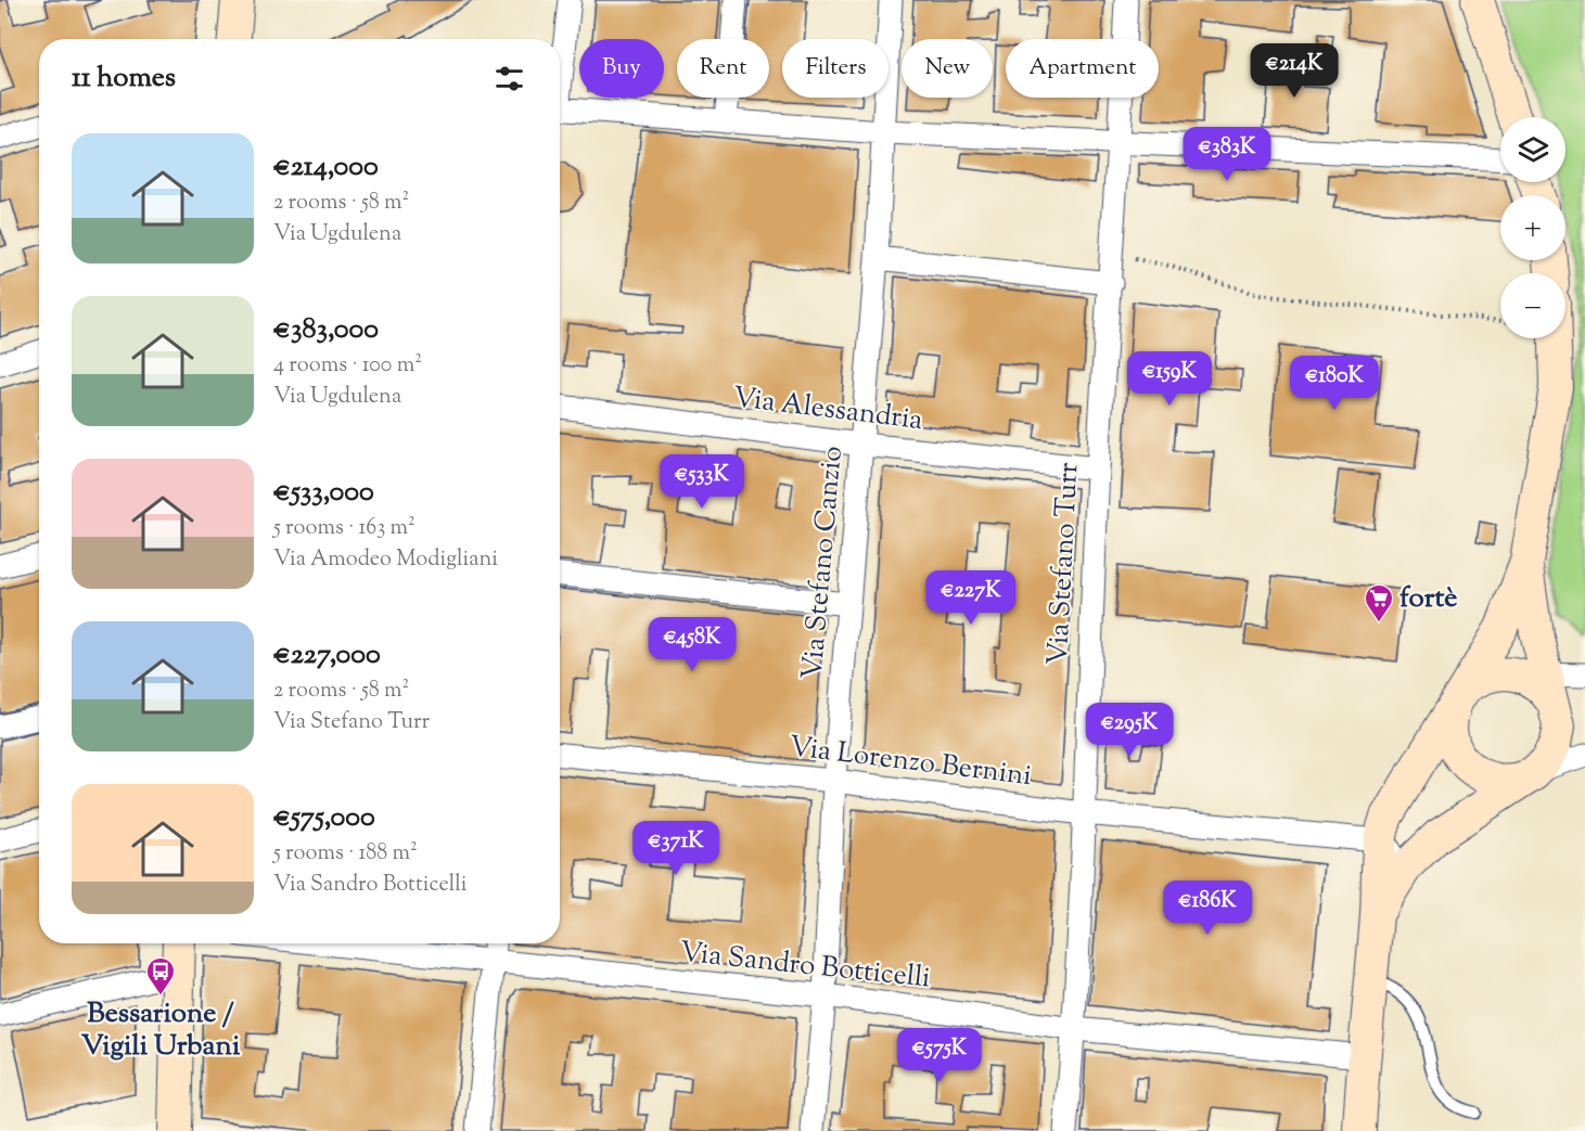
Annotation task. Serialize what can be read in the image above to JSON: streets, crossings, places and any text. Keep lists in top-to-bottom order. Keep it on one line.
{"streets":{"street":["Via Alessandria","Via Stefano Canzio","Via Stefano Turr","Via Lorenzo Bernini","Via Sandro Botticelli"]},"crossings":[["Via Alessandria","Via Stefano Canzio"],["Via Alessandria","Via Stefano Turr"],["Via Stefano Canzio","Via Lorenzo Bernini"],["Via Stefano Canzio","Via Sandro Botticelli"],["Via Stefano Turr","Via Lorenzo Bernini"],["Via Stefano Turr","Via Sandro Botticelli"]],"places":{"supermarket":["fortè"],"bus stop":["Bessarione / Vigili Urbani"]},"page":{"chip":["Buy","Rent","Filters","New","Apartment"],"heading":"11 homes","price":["€214K","€383K","€159K","€180K","€533K","€227K","€458K","€295K","€371K","€186K","€575K"],"map_buttons":["+","−"],"list":[{"name":"€214,000","note":"2 rooms · 58 m² · Via Ugdulena"},{"name":"€383,000","note":"4 rooms · 100 m² · Via Ugdulena"},{"name":"€533,000","note":"5 rooms · 163 m² · Via Amodeo Modigliani"},{"name":"€227,000","note":"2 rooms · 58 m² · Via Stefano Turr"},{"name":"€575,000","note":"5 rooms · 188 m² · Via Sandro Botticelli"}]}}
